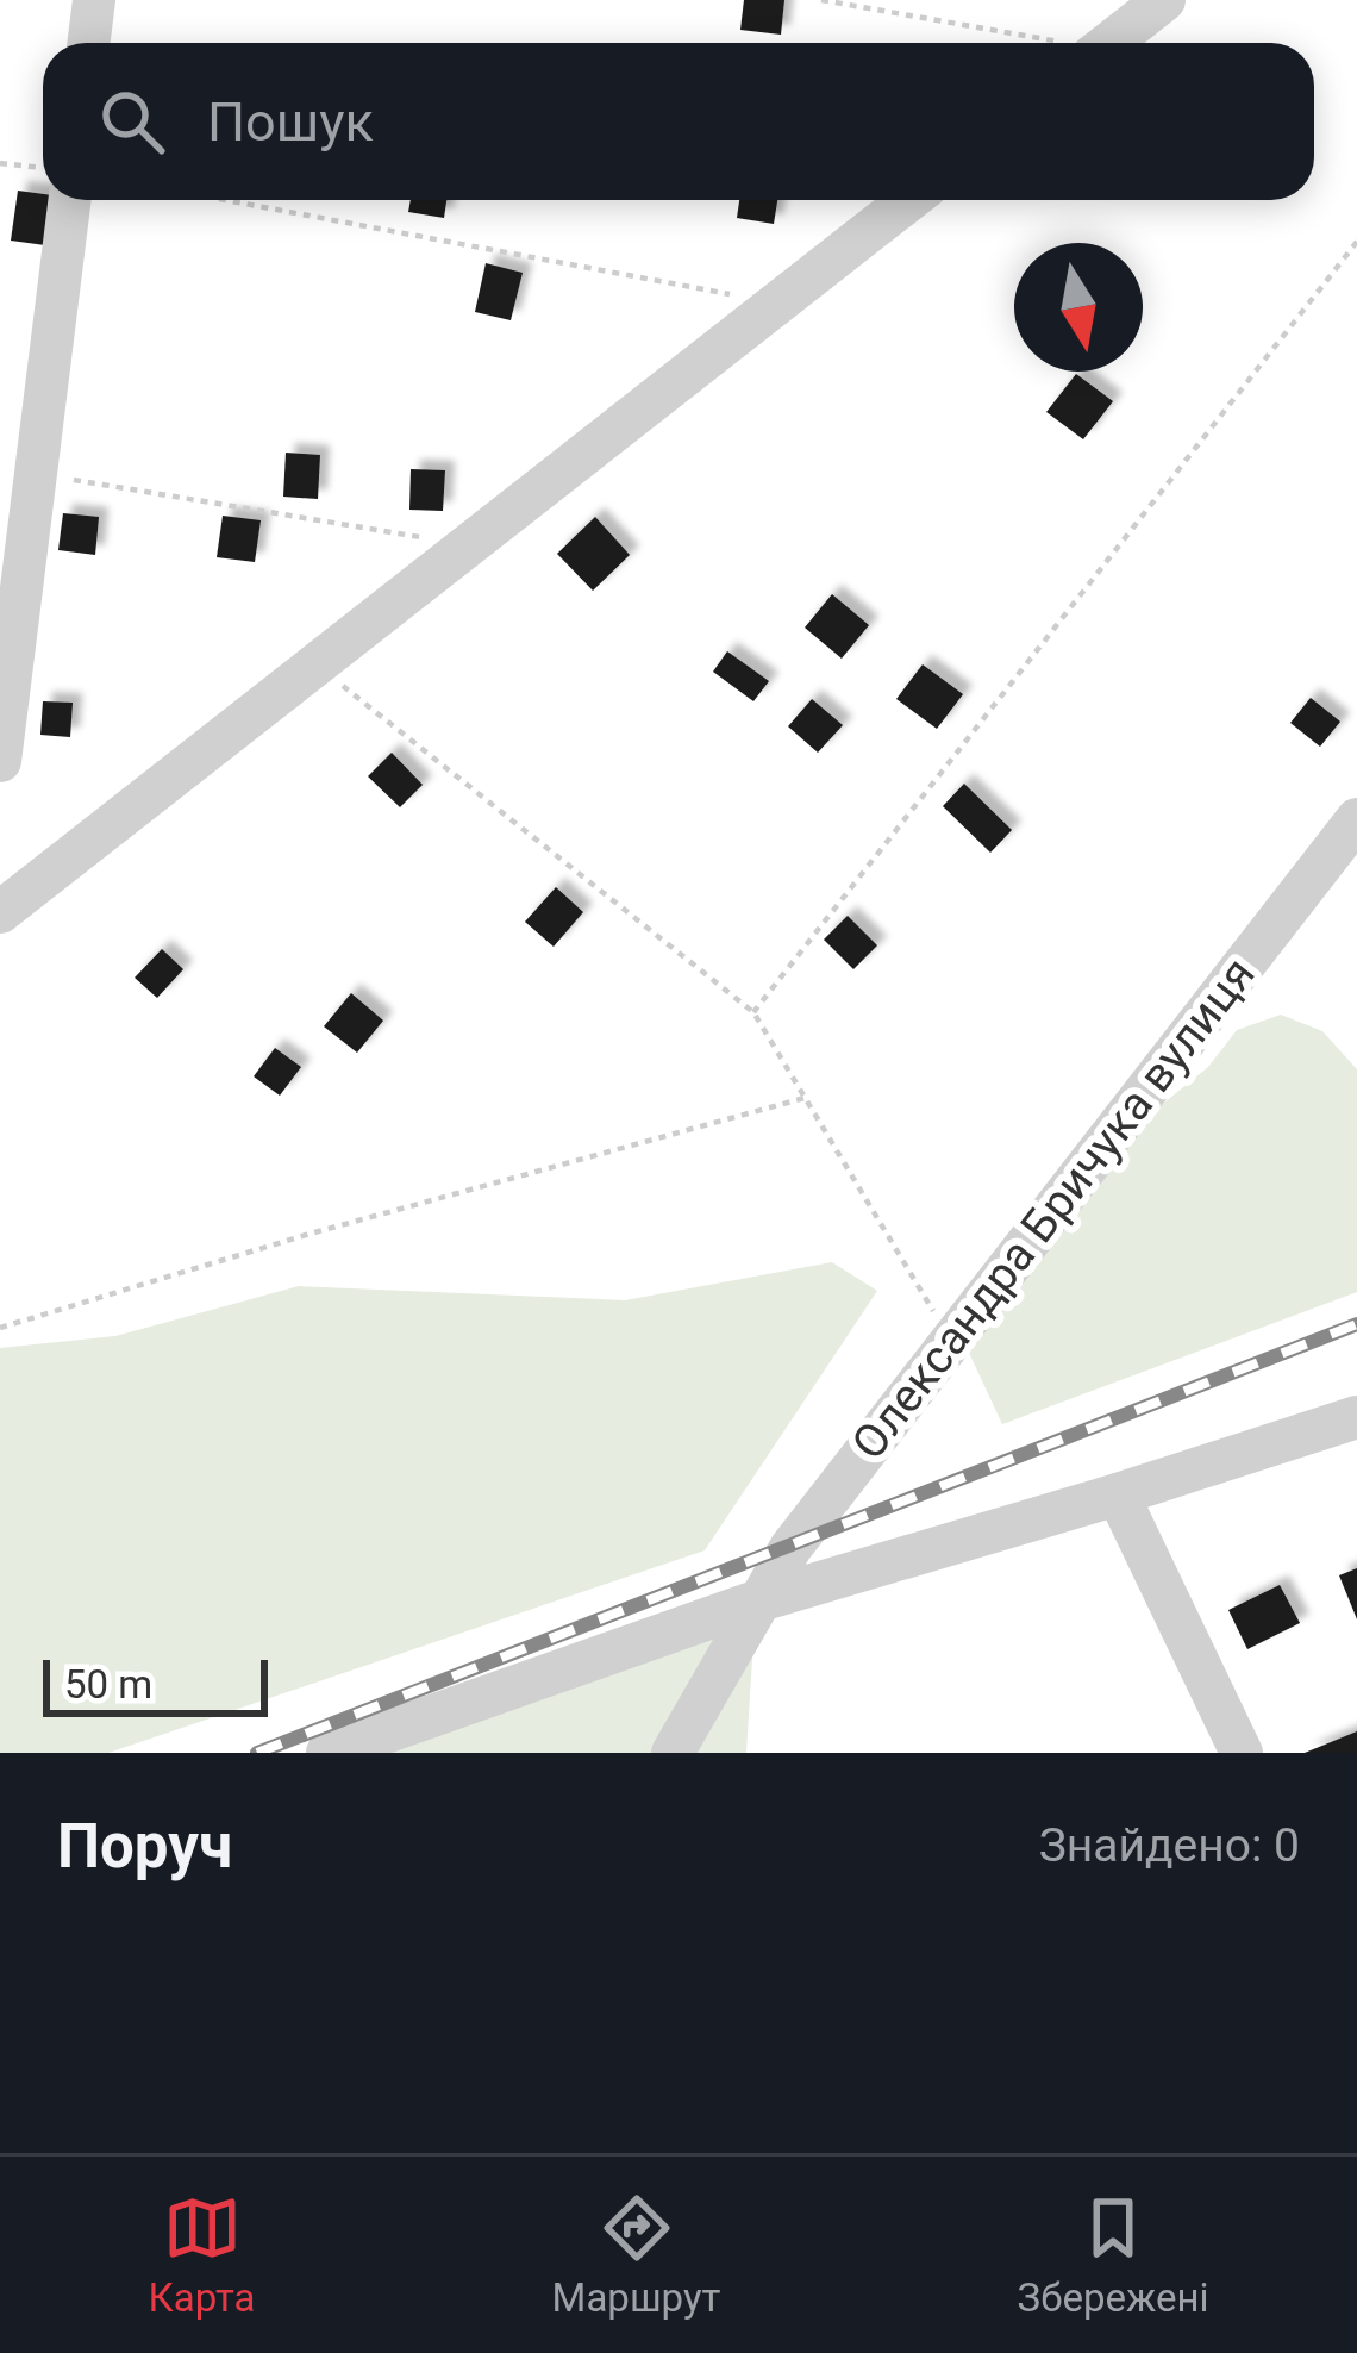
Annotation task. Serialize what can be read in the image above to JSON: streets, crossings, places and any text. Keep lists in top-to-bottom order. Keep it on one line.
{"streets":{"street":["Олександра Бричука вулиця"]},"scale_bar":"50 m","north":"bottom","page":{"search":"Пошук","scale":"50 m","heading":["Поруч","Знайдено: 0"],"nav":["Карта","Маршрут","Збережені"]}}
